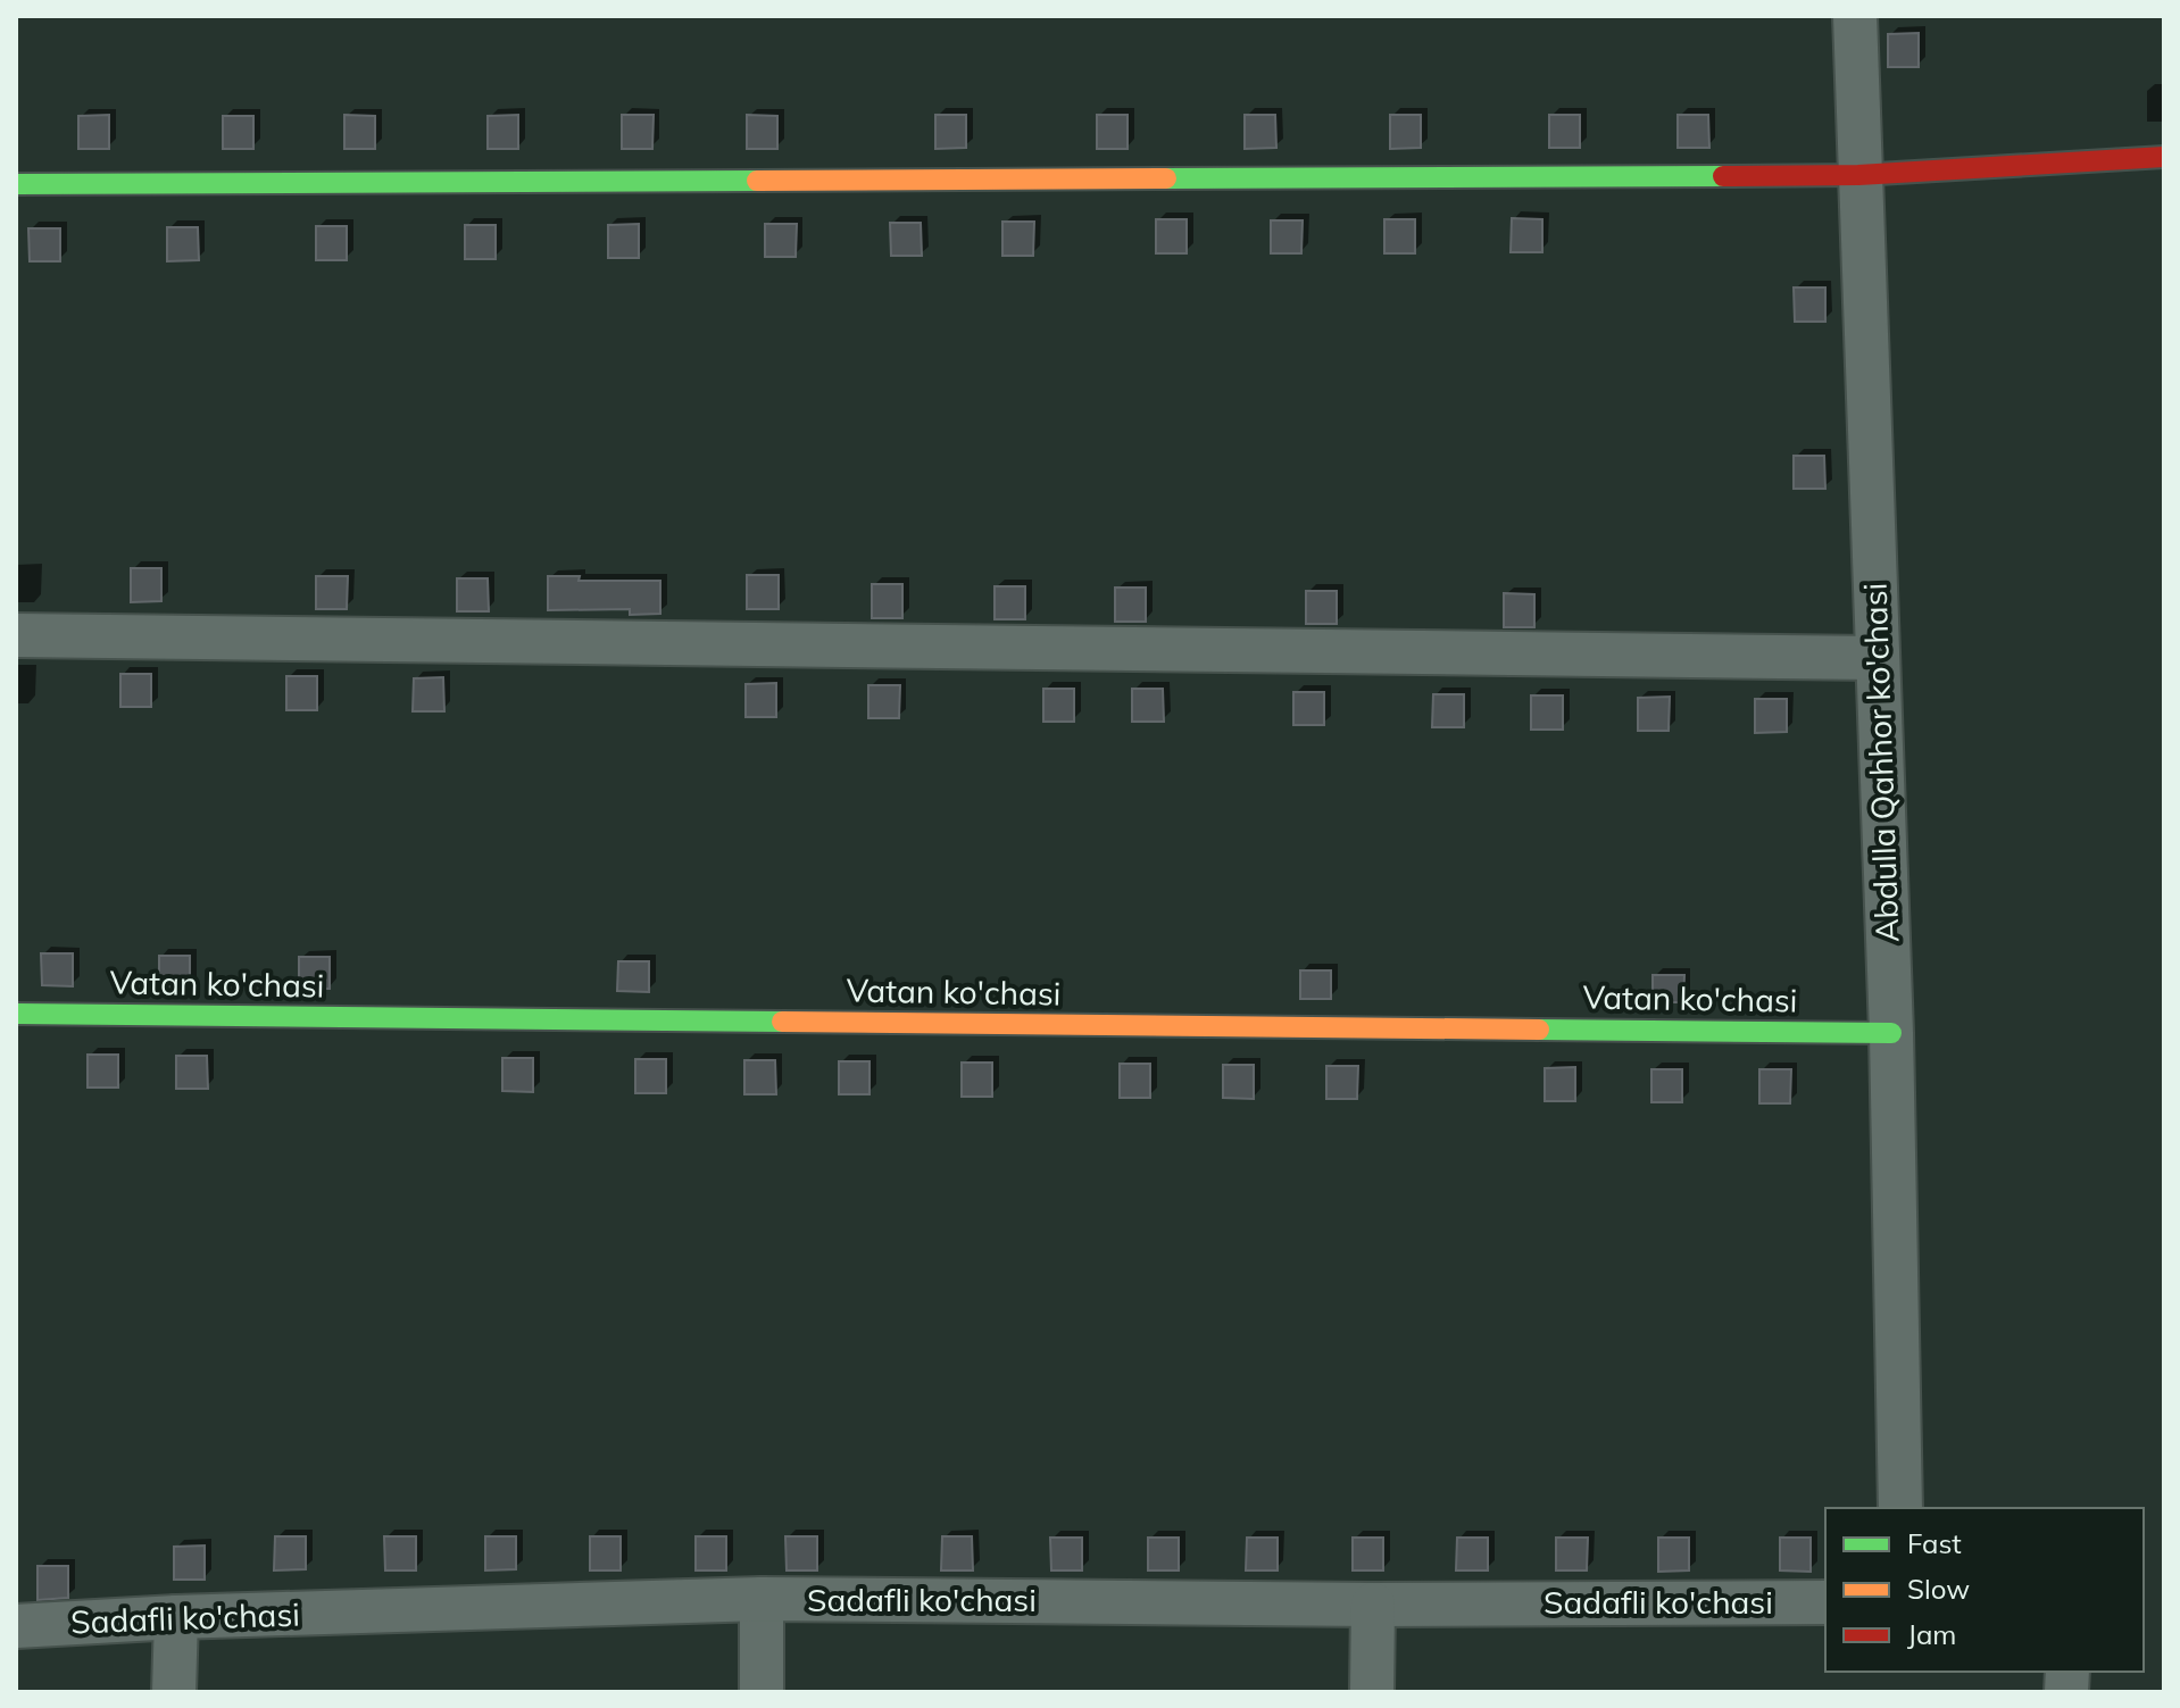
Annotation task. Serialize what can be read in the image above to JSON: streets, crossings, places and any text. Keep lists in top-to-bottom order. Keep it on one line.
{"streets":{"street":["Abdulla Qahhor ko'chasi","Vatan ko'chasi","Sadafli ko'chasi"]},"crossings":[["Abdulla Qahhor ko'chasi","Vatan ko'chasi"]],"legend":["Fast","Slow","Jam"]}
